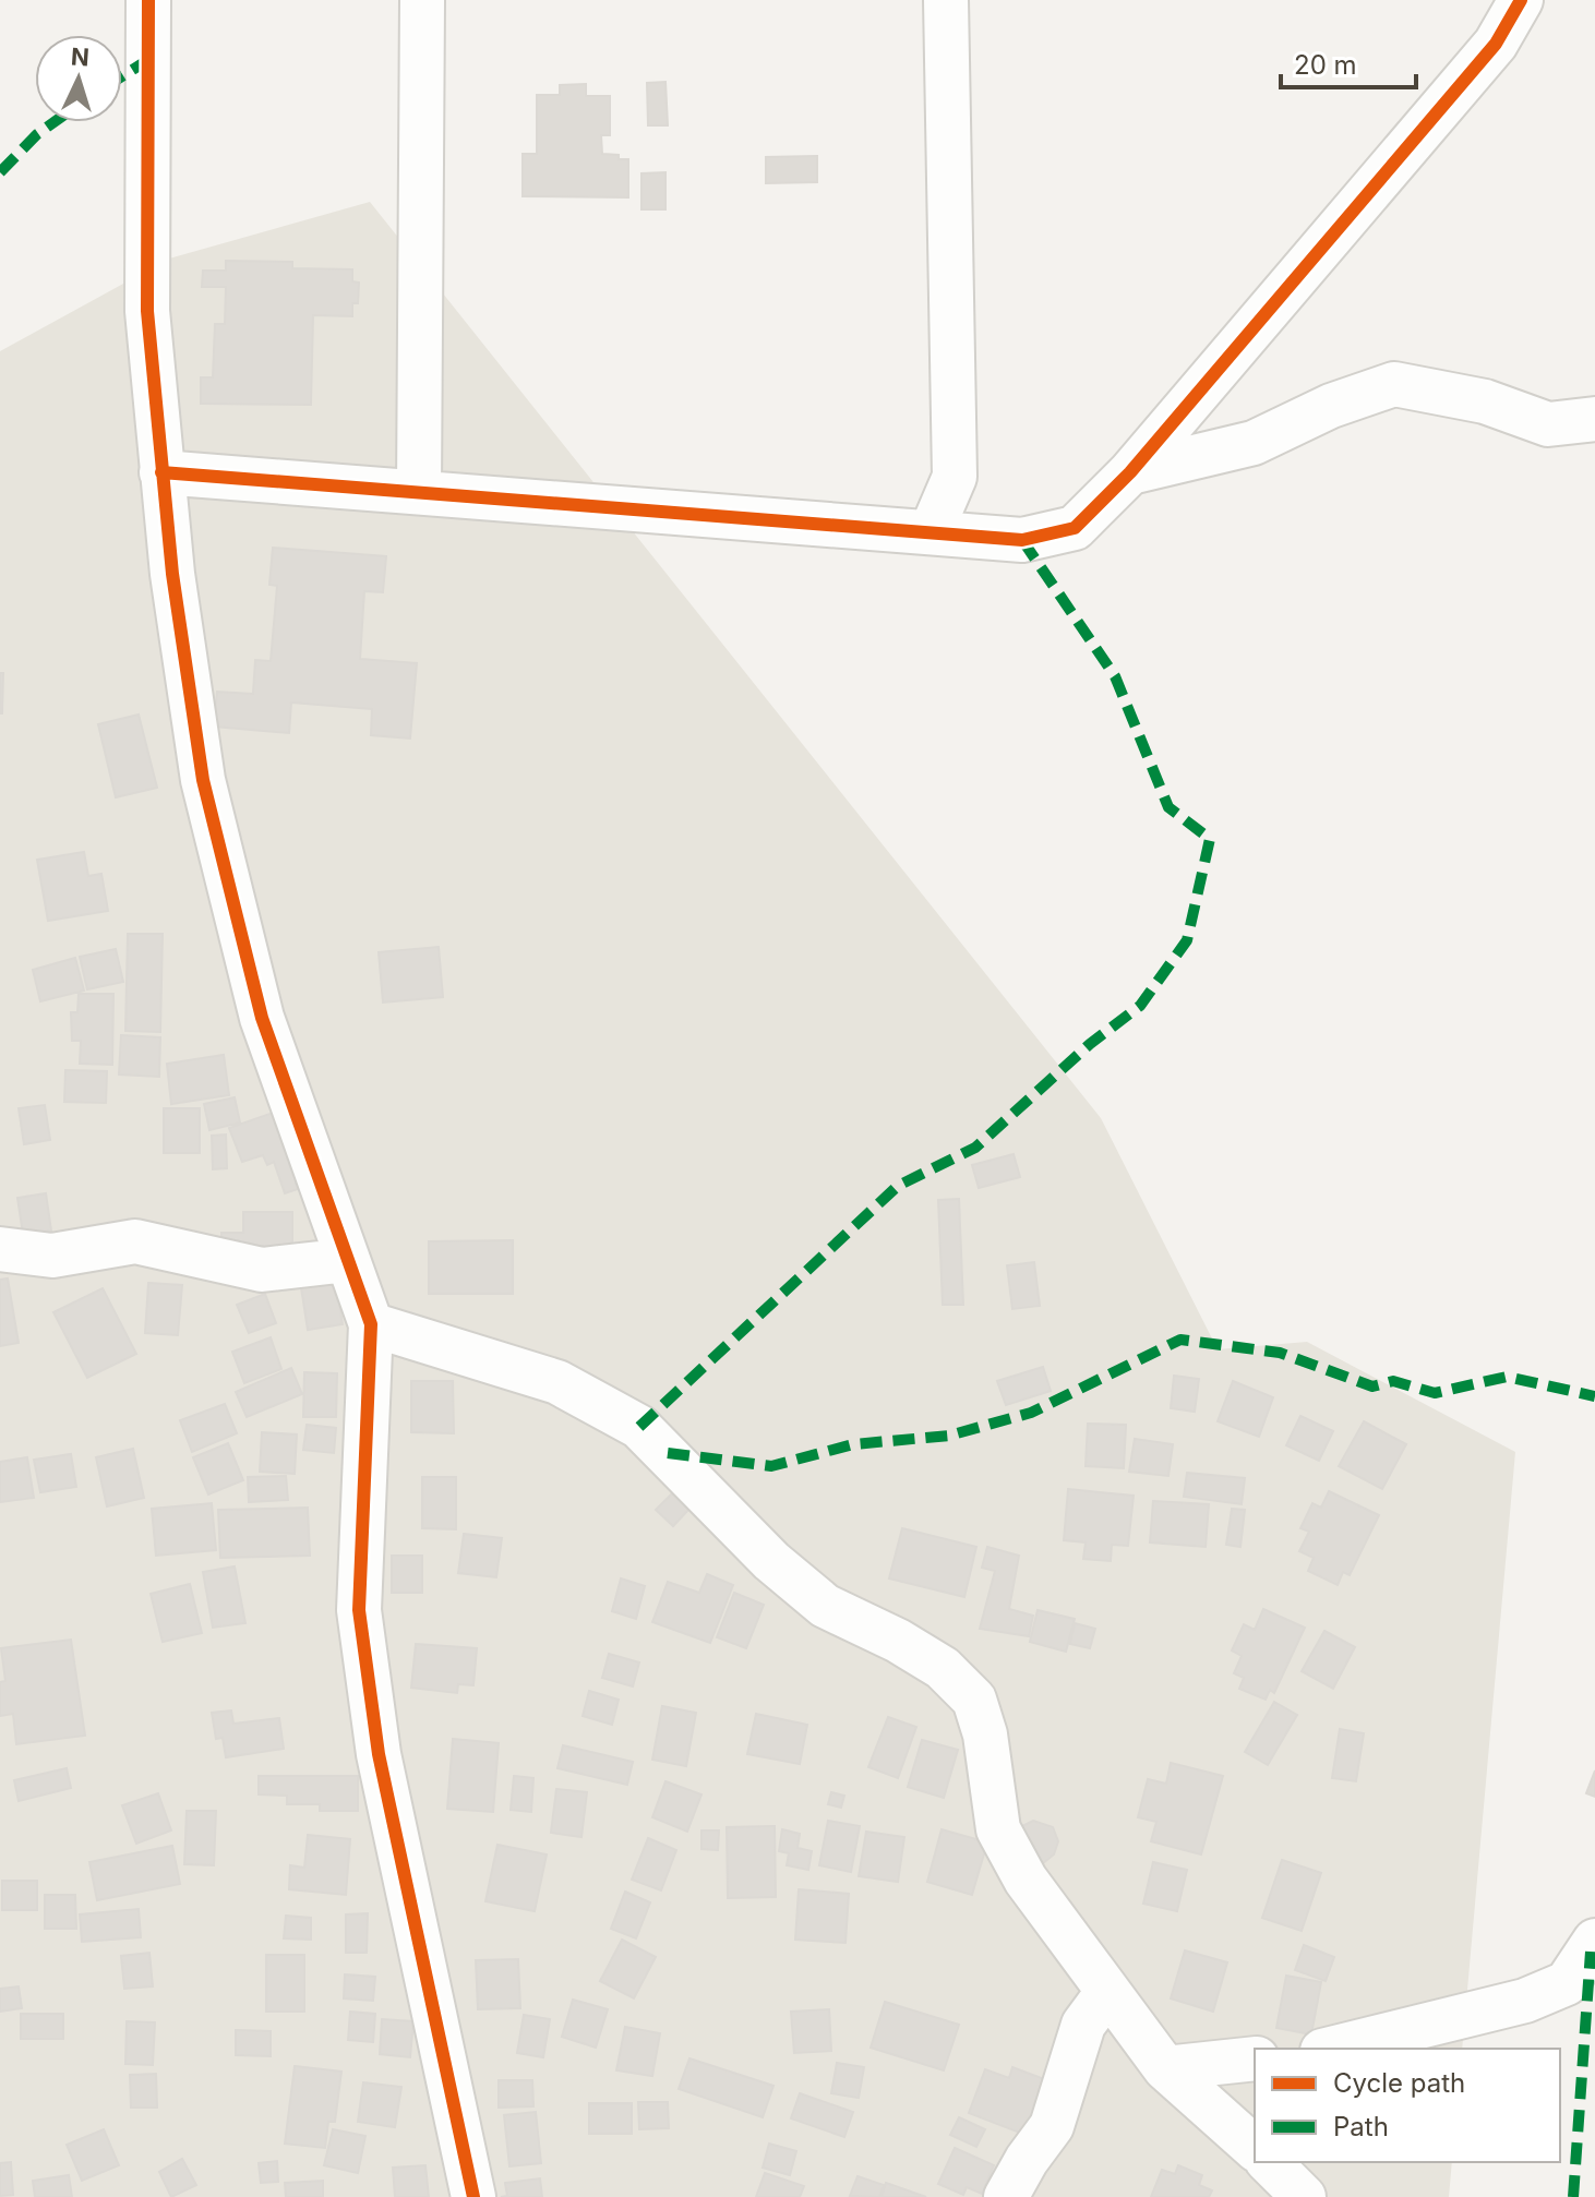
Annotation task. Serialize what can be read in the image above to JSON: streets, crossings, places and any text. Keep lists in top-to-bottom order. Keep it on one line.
{"legend":["Cycle path","Path"],"scale_bar":"20 m","north":"top"}
